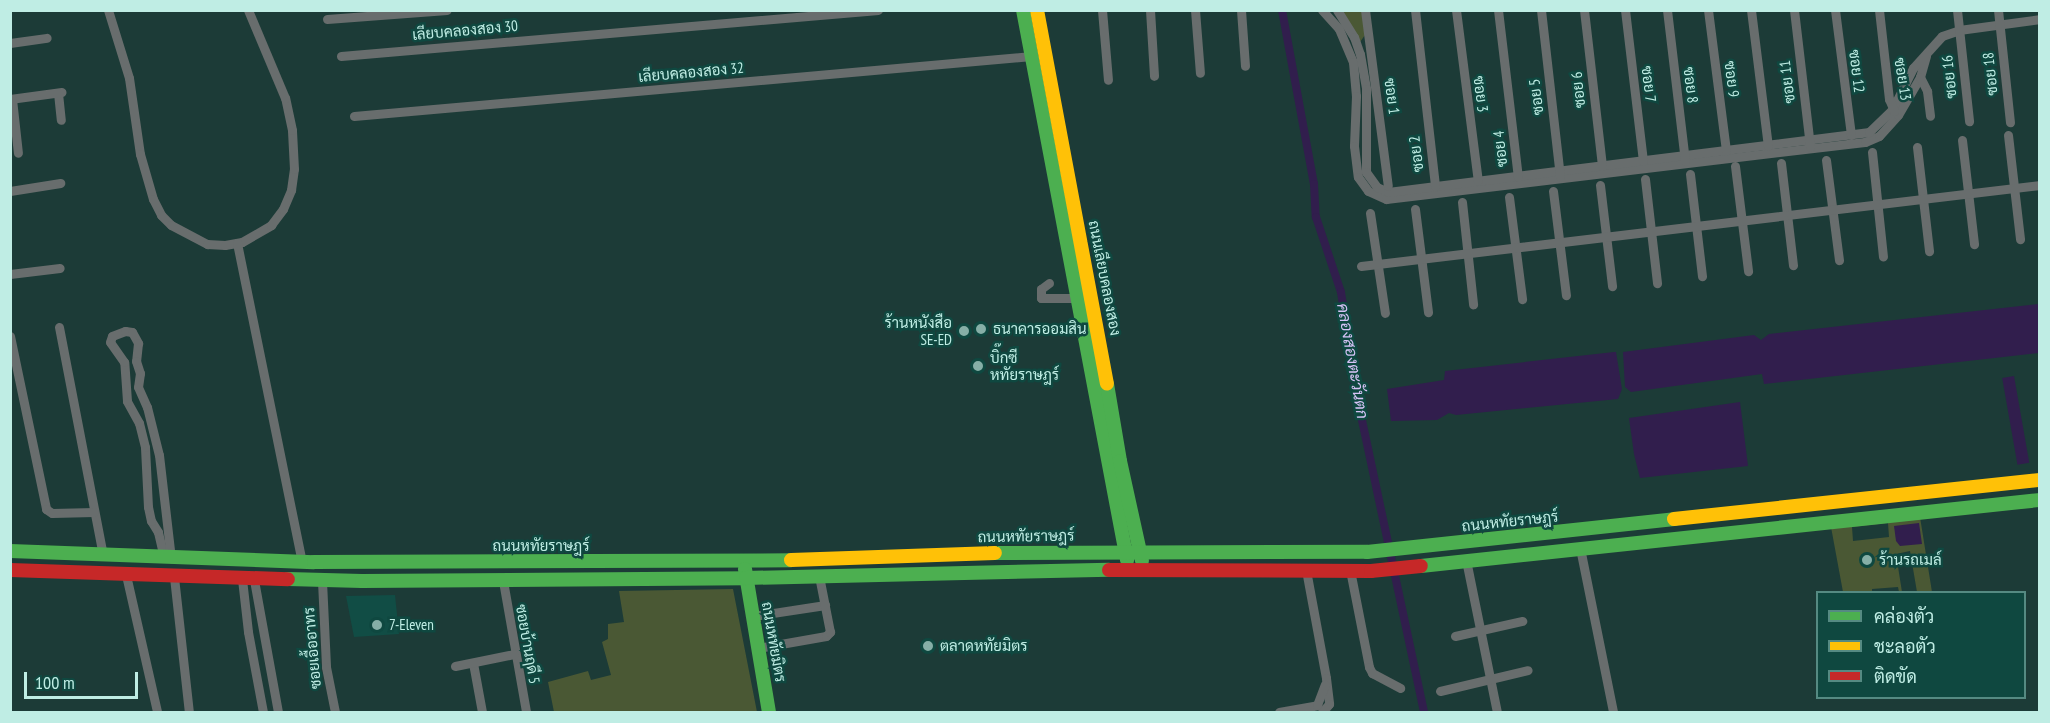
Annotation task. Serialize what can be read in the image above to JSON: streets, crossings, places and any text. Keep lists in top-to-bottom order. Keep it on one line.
{"streets":{"main road":["ถนนเลียบคลองสอง","ถนนหทัยราษฎร์","ถนนหทัยมิตร"],"street":["เลียบคลองสอง 30","ซอย 12","เลียบคลองสอง 32","ซอย 18","ซอย 16","ซอย 9","ซอย 13","ซอย 11","ซอย 7","ซอย 8","ซอย 6","ซอย 3","ซอย 1","ซอย 5","ซอย 4","ซอย 2","ซอยบ้านฤดี 5","ซอยเอื้ออาทร"]},"crossings":[["ถนนเลียบคลองสอง","ถนนหทัยราษฎร์"],["ถนนหทัยราษฎร์","ถนนหทัยมิตร"]],"water":["คลองสองตะวันตก"],"places":["ธนาคารออมสิน","ร้านหนังสือ SE-ED","บิ๊กซี หทัยราษฎร์","ร้านรถเมล์","7-Eleven","ตลาดหทัยมิตร"],"legend":["คล่องตัว","ชะลอตัว","ติดขัด"],"scale_bar":"100 m"}
